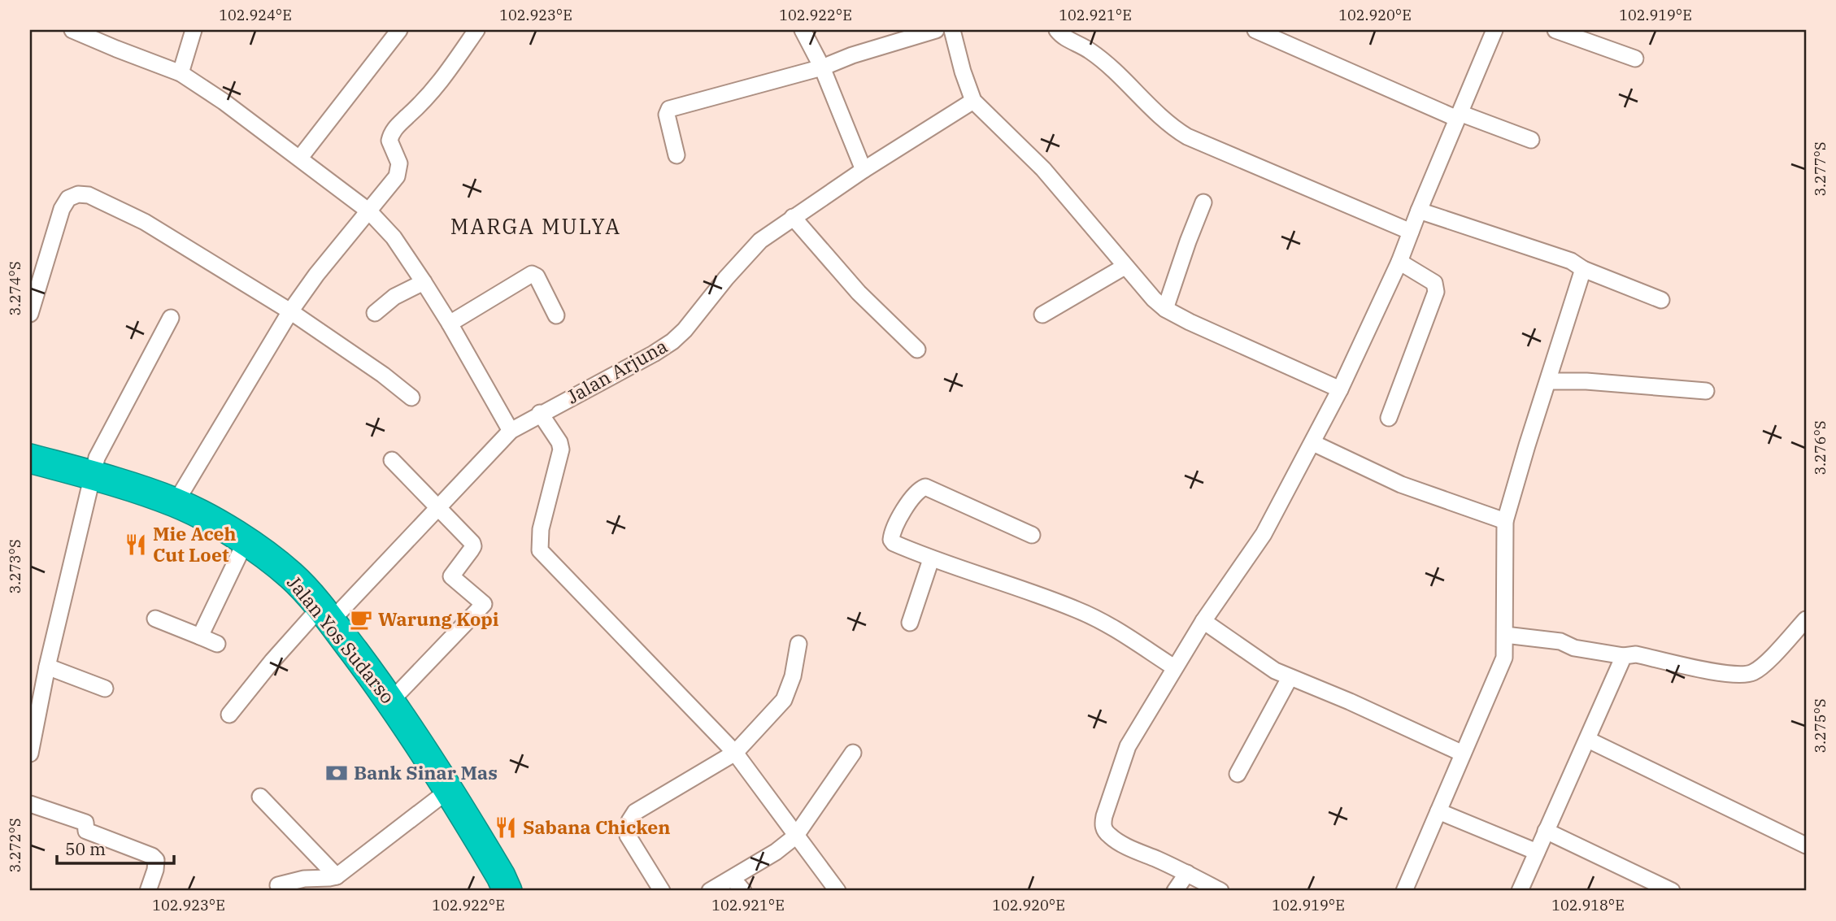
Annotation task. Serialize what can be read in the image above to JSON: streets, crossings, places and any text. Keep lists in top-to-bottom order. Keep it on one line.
{"streets":{"highway":["Jalan Yos Sudarso"],"street":["Jalan Arjuna"]},"crossings":[["Jalan Arjuna","Jalan Yos Sudarso"]],"districts":["MARGA MULYA"],"places":{"restaurant":["Mie Aceh Cut Loet","Sabana Chicken"],"cafe":["Warung Kopi"],"bank":["Bank Sinar Mas"]},"scale_bar":"50 m","coordinates":["102.924°E","102.923°E","102.922°E","102.921°E","102.920°E","102.919°E","3.277°S","3.274°S","3.276°S","3.273°S","3.275°S","3.272°S","102.918°E"]}
